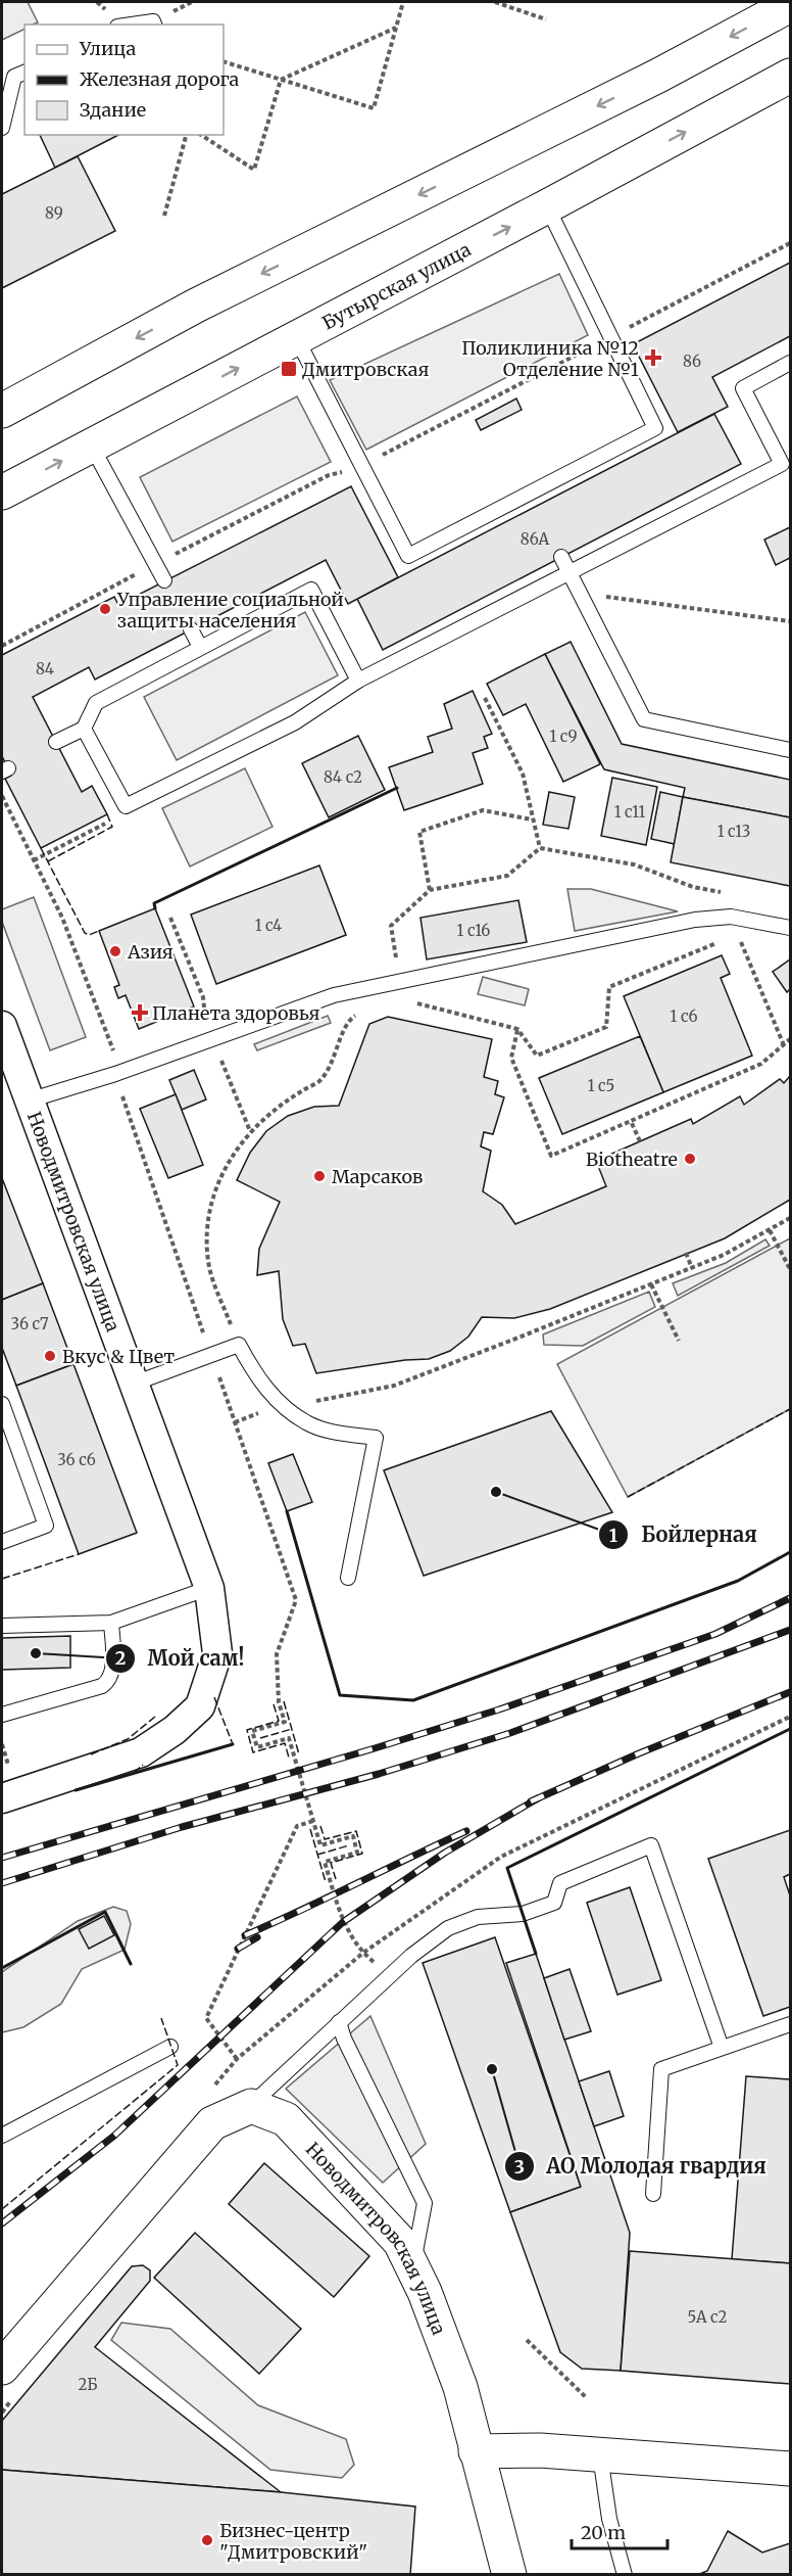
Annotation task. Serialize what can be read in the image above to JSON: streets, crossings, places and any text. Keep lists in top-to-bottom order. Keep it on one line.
{"streets":{"main road":["Бутырская улица","Новодмитровская улица"]},"places":{"health":["Поликлиника №12 Отделение №1","Планета здоровья"],"transit":["Дмитровская"],"other":["Управление социальной защиты населения","Азия","Biotheatre","Марсаков","Вкус & Цвет","Бойлерная","Мой сам!","АО Молодая гвардия","Бизнес-центр \"Дмитровский\""]},"house_numbers":["89","86","86А","84","1 с9","84 с2","1 с11","1 с13","1 с4","1 с16","1 с6","1 с5","36 с7","36 с6","5А с2","2Б"],"legend":["Улица","Железная дорога","Здание"],"scale_bar":"20 m"}
